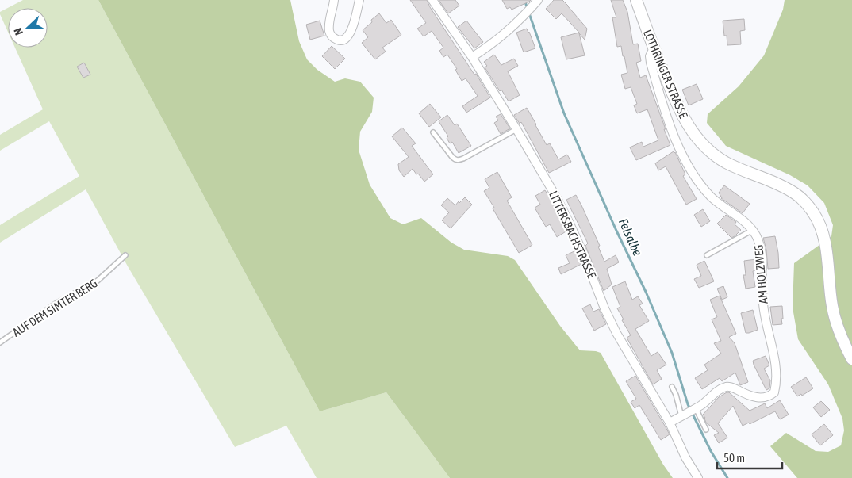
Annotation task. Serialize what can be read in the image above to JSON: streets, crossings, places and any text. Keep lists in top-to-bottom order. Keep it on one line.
{"streets":{"main road":["LOTHRINGER STRASSE"],"street":["LITTERSBACHSTRASSE","AM HOLZWEG"],"lane":["AUF DEM SIMTER BERG"]},"crossings":[["LOTHRINGER STRASSE","AM HOLZWEG"],["LITTERSBACHSTRASSE","AM HOLZWEG"]],"water":["Felsalbe"],"scale_bar":"50 m","north":"left"}
